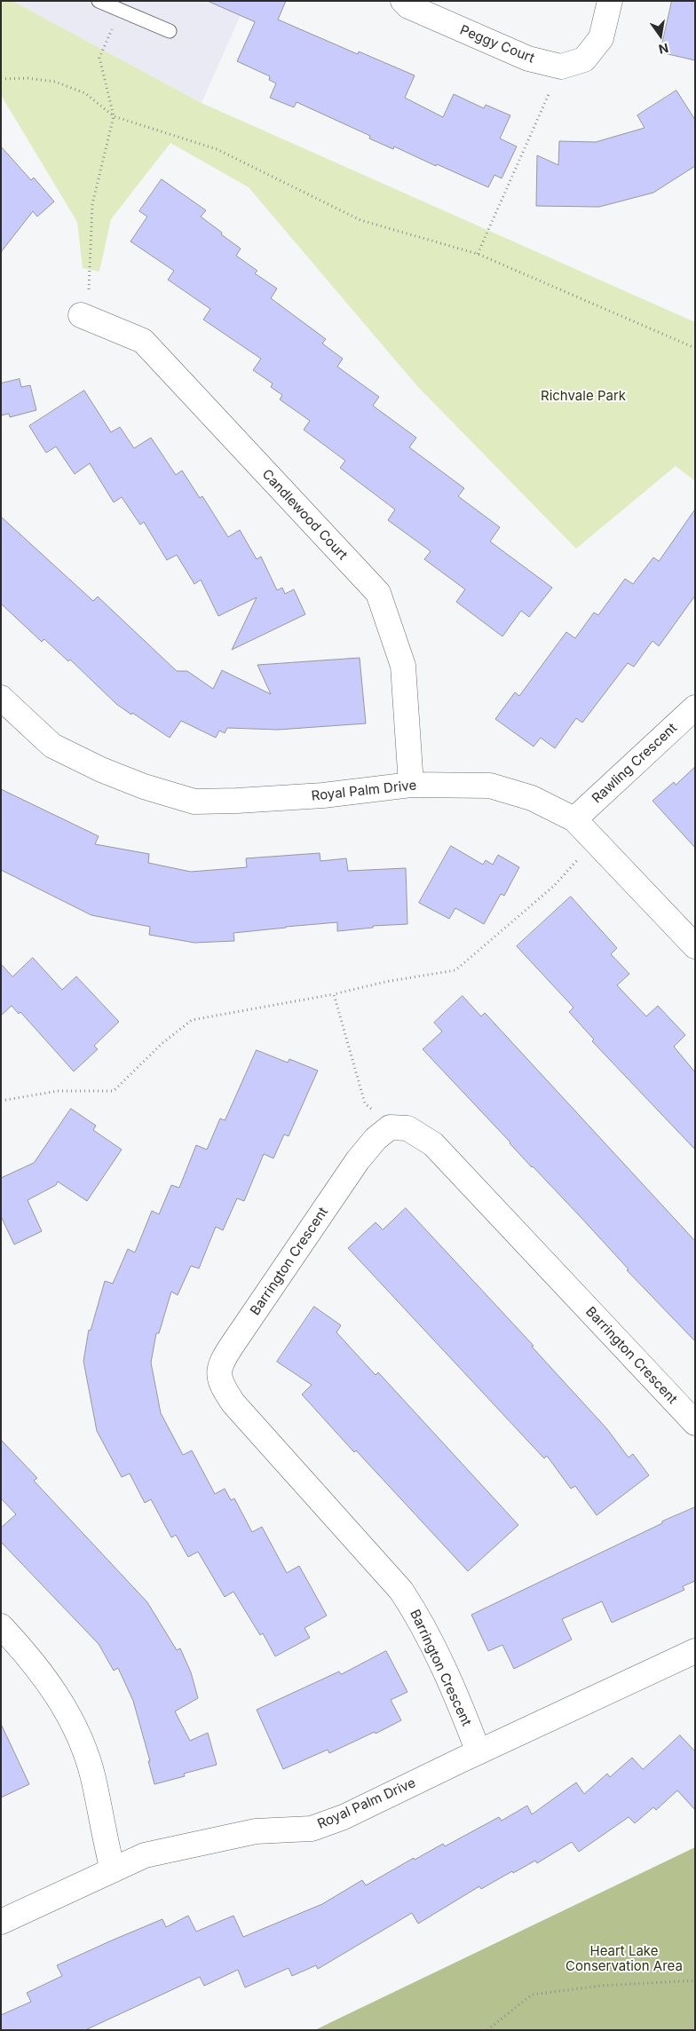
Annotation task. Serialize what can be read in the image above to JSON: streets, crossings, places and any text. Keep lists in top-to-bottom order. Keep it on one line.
{"streets":{"street":["Peggy Court","Candlewood Court","Rawling Crescent","Royal Palm Drive","Barrington Crescent"]},"crossings":[["Candlewood Court","Royal Palm Drive"],["Rawling Crescent","Royal Palm Drive"],["Royal Palm Drive","Barrington Crescent"]],"parks":["Richvale Park","Heart Lake Conservation Area"],"north":"bottom"}
